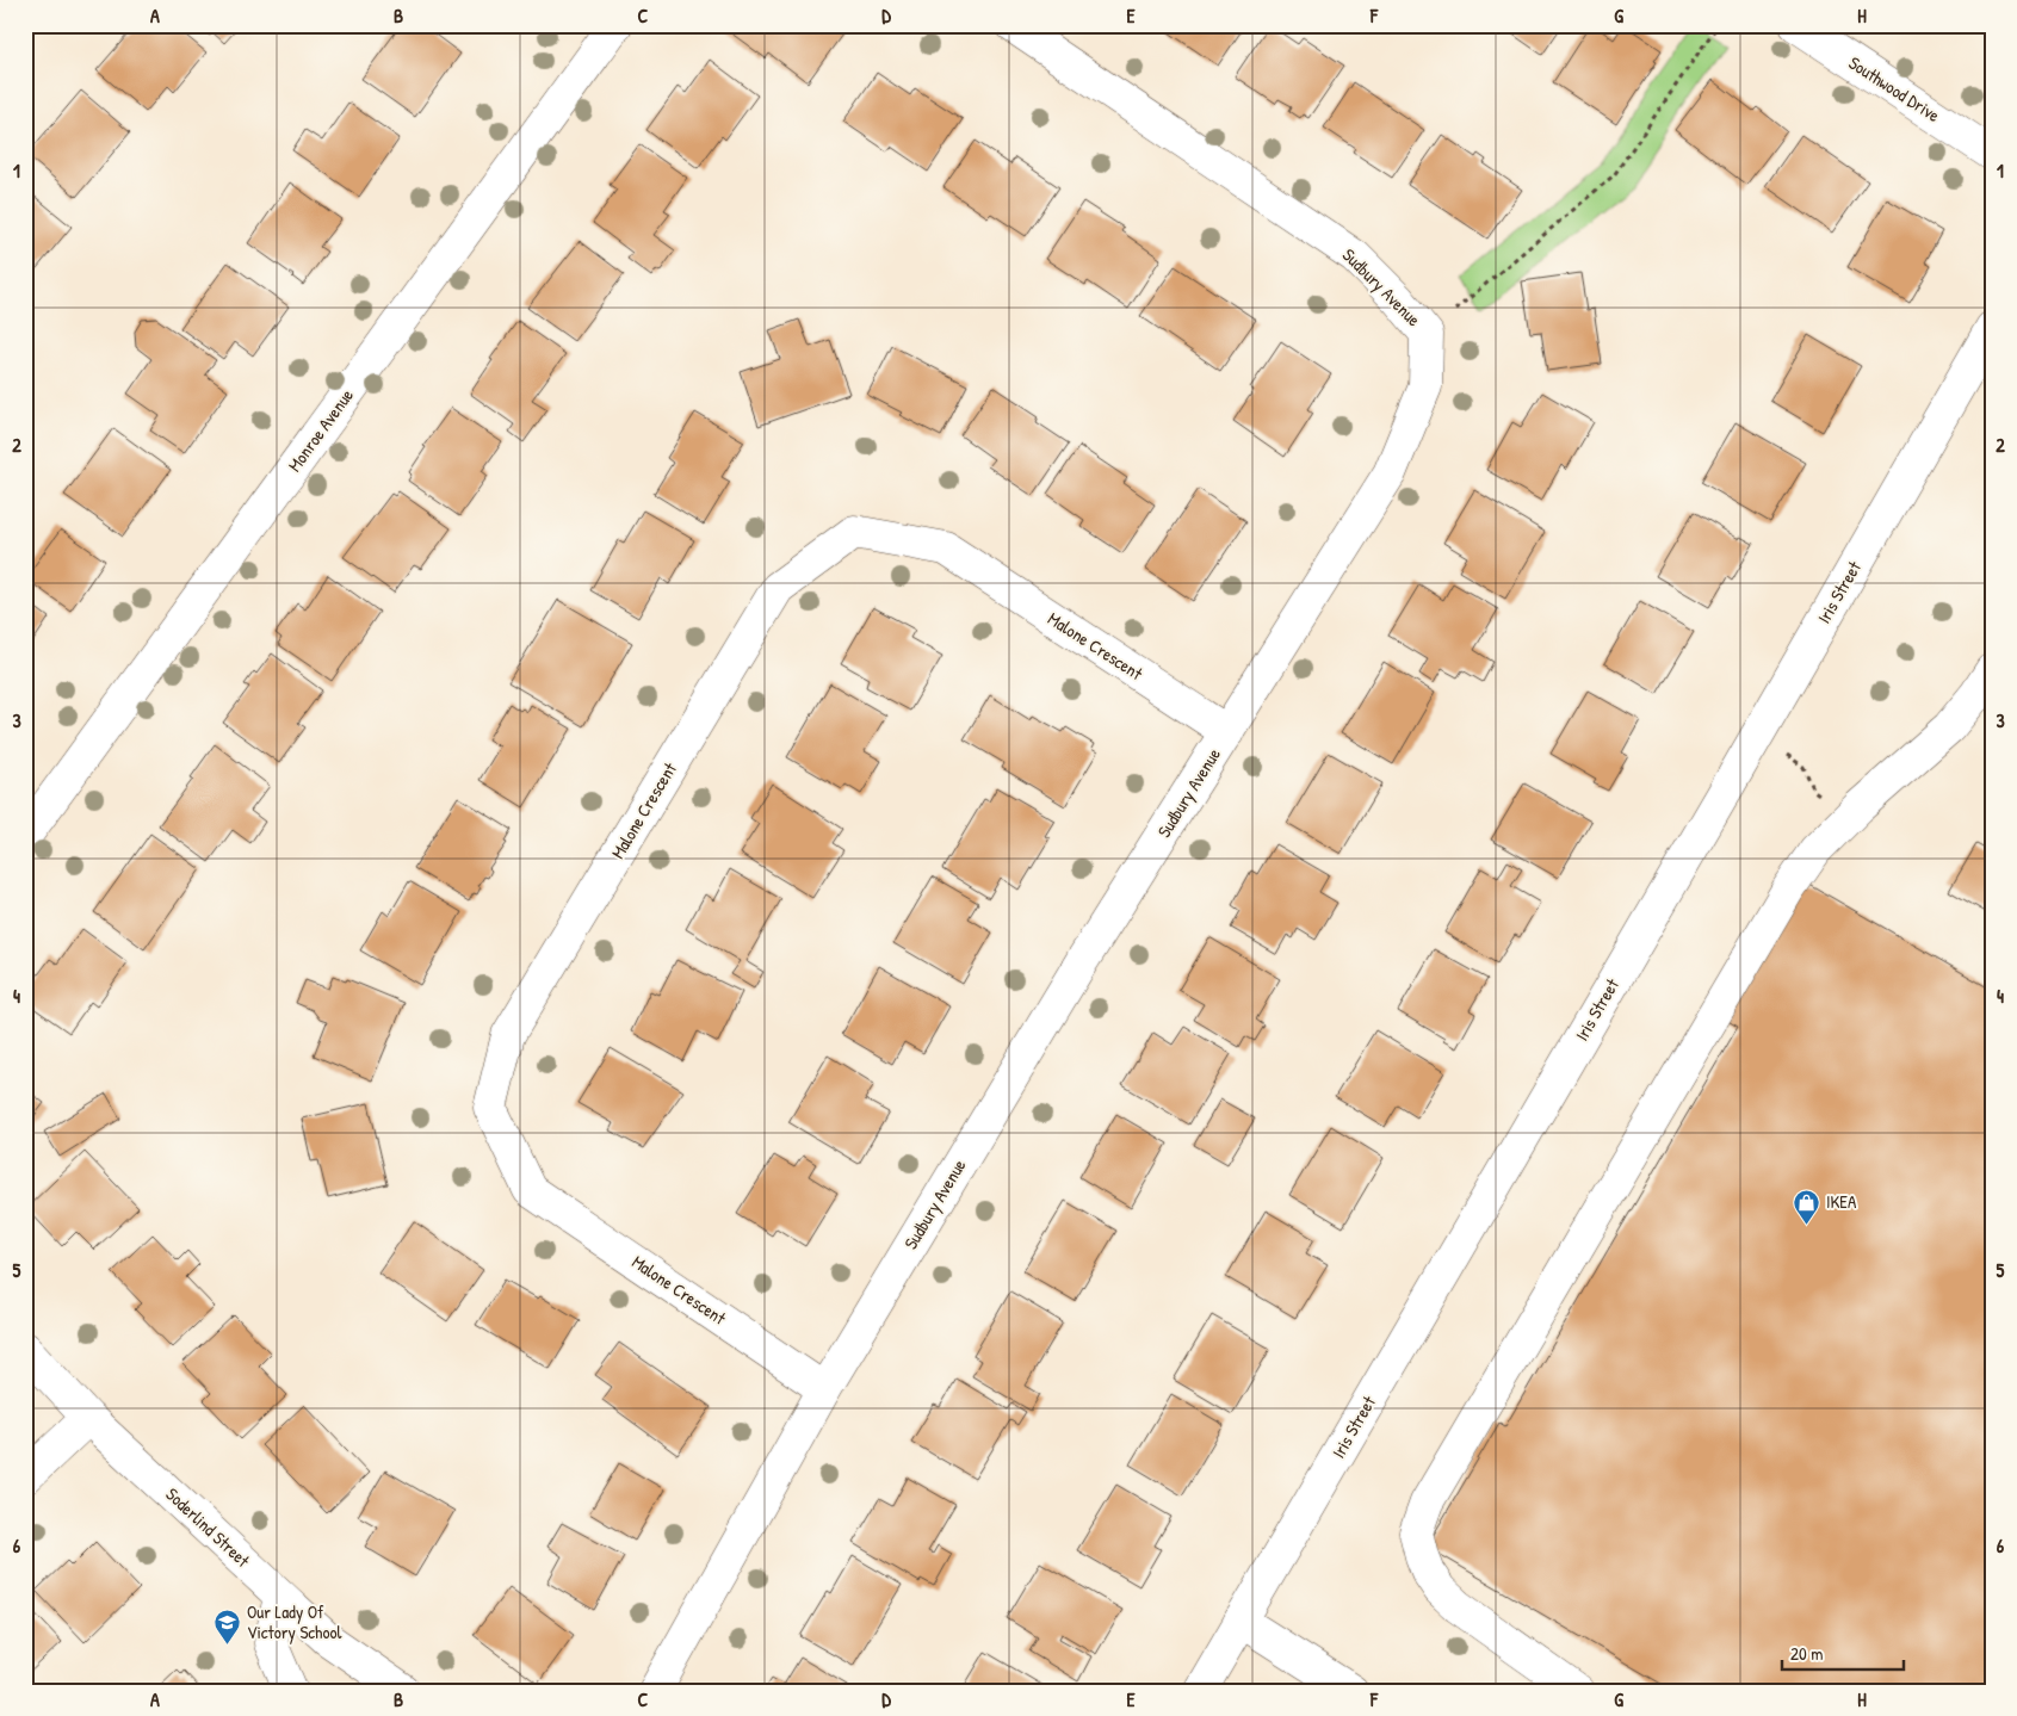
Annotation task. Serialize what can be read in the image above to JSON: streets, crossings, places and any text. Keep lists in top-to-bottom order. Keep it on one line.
{"streets":{"street":["Southwood Drive","Sudbury Avenue","Monroe Avenue","Iris Street","Malone Crescent","Soderlind Street"]},"crossings":[["Sudbury Avenue","Malone Crescent"]],"places":{"shop":["IKEA"],"school or university":["Our Lady Of Victory School"]},"scale_bar":"20 m","grid":{"columns":["A","B","C","D","E","F","G","H"],"rows":["1","2","3","4","5","6"]}}
